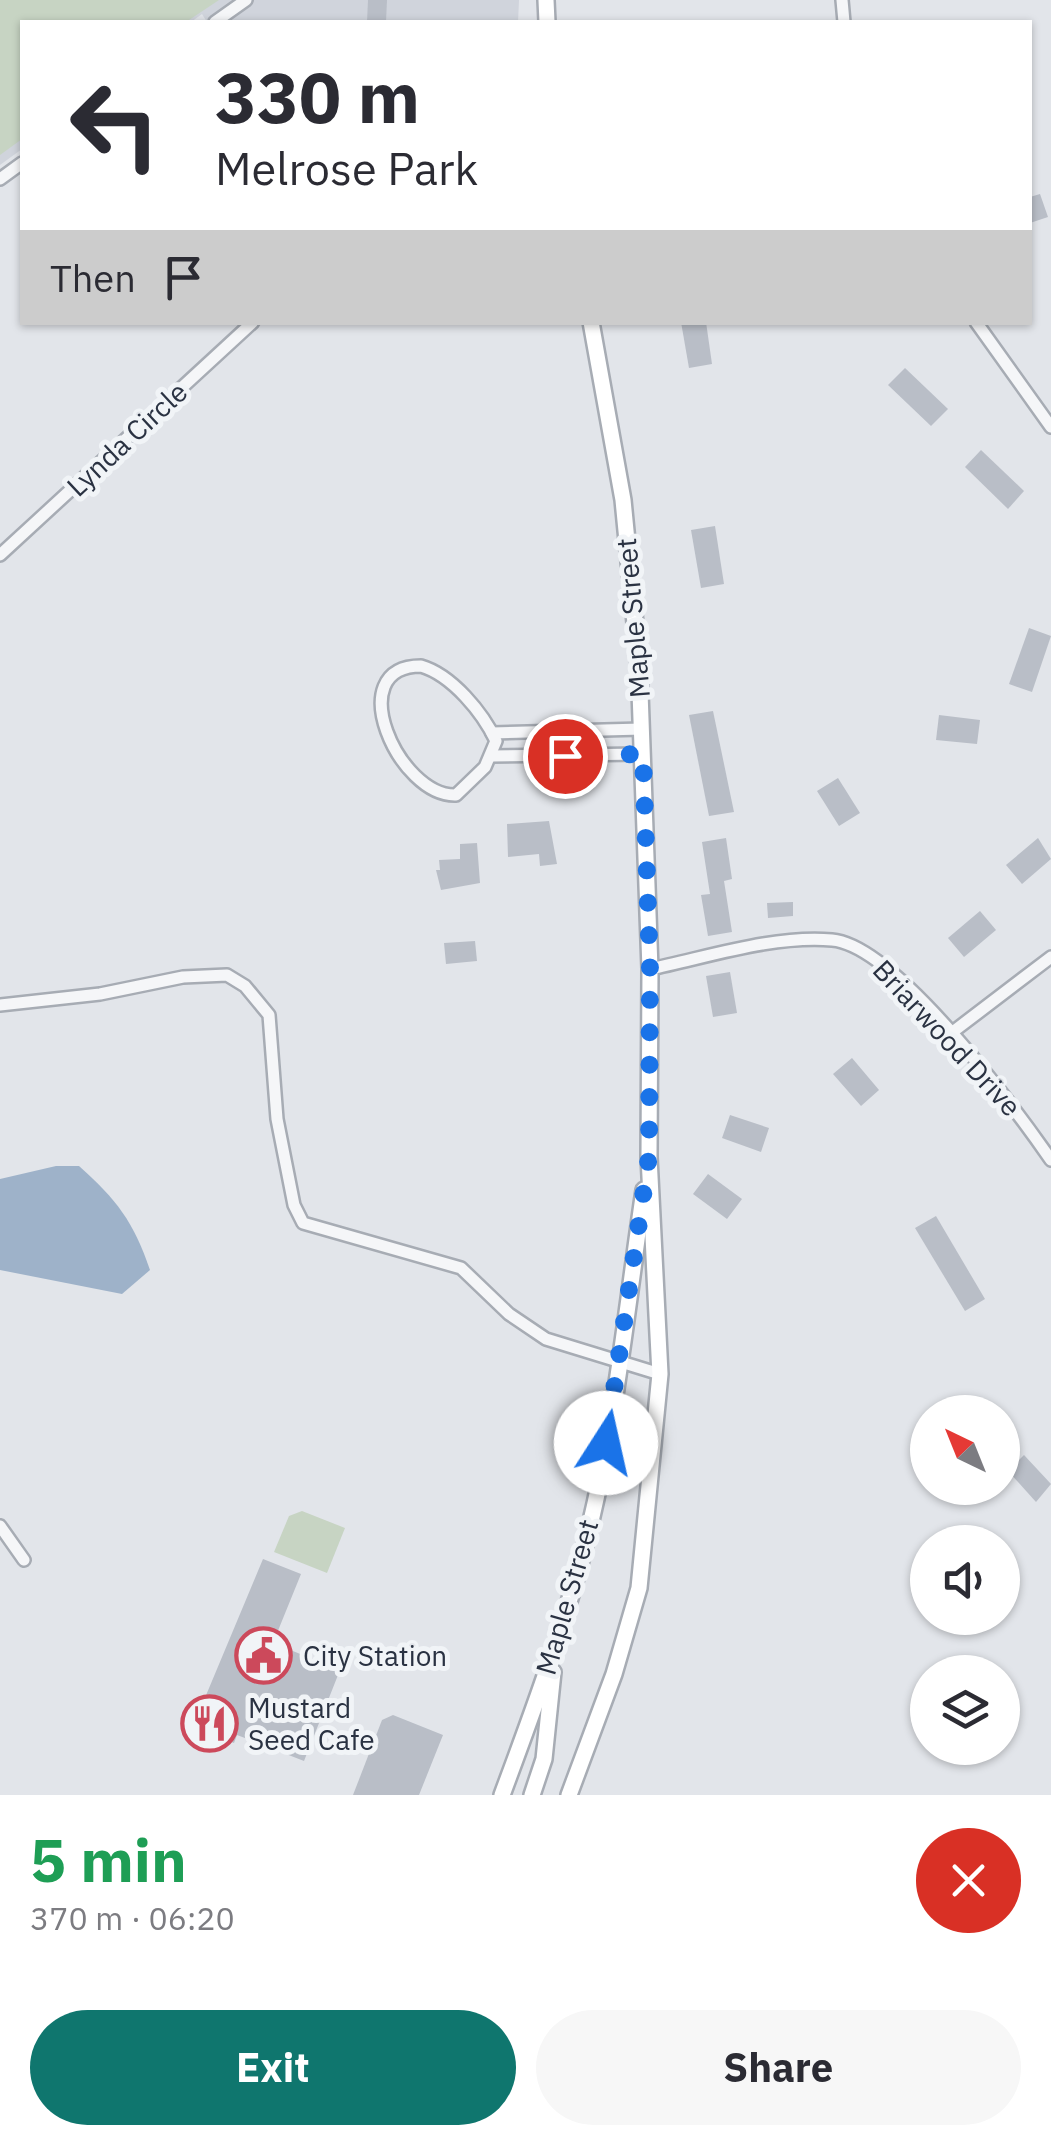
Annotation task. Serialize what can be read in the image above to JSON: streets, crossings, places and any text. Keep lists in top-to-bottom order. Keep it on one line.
{"streets":{"main road":["Maple Street"],"street":["Lynda Circle","Briarwood Drive"]},"crossings":[["Maple Street","Briarwood Drive"]],"places":{"public building":["City Station"],"restaurant":["Mustard Seed Cafe"]},"north":"top left","page":{"turn":["330 m","Melrose Park"],"then":"Then","heading":["5 min","370 m · 06:20"],"buttons":["Exit","Share"]}}
